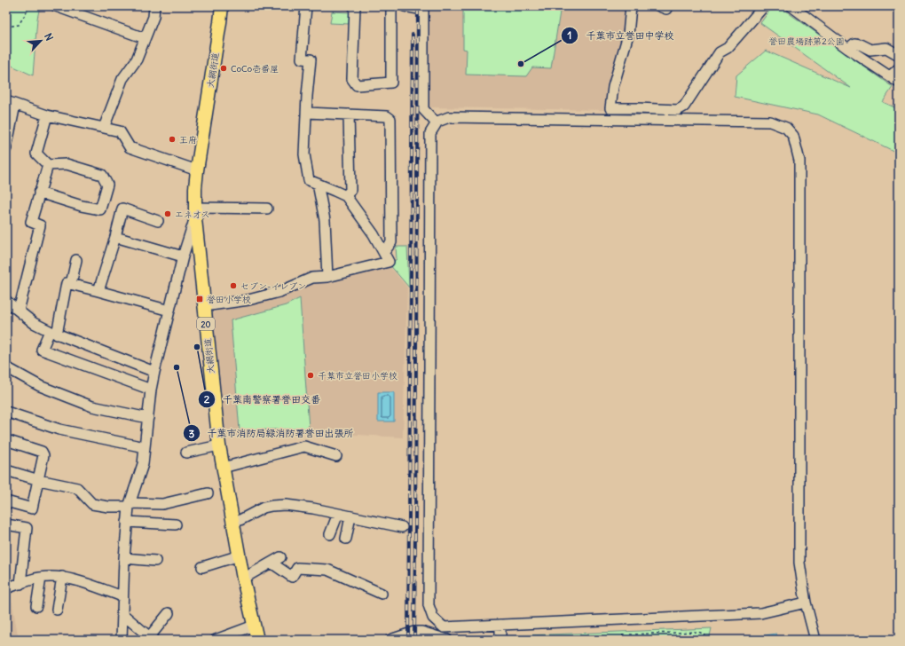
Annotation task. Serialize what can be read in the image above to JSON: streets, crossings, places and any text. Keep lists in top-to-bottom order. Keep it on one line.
{"streets":{"main road":["大網街道","20"]},"parks":["誉田農場跡第2公園"],"places":{"other":["千葉市立誉田中学校","CoCo壱番屋","王府","エネオス","セブン-イレブン","千葉南警察署誉田交番","千葉市消防局緑消防署誉田出張所","千葉市立誉田小学校"],"transit":["誉田小学校"]},"north":"top right"}
